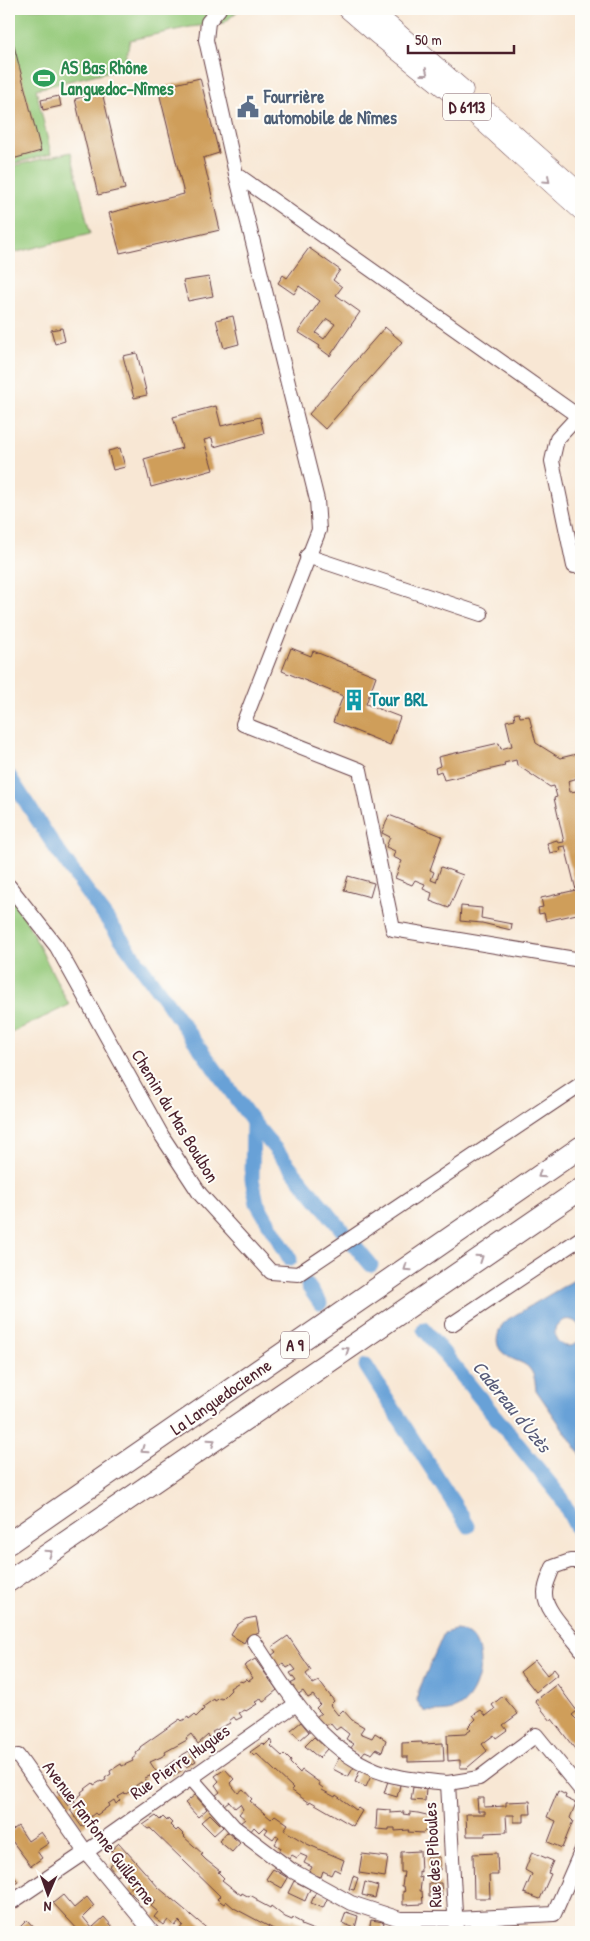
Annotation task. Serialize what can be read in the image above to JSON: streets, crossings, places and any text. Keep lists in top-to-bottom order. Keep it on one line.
{"streets":{"highway":["A 9","La Languedocienne"],"main road":["D 6113"],"street":["Chemin du Mas Boulbon","Rue Pierre Hugues","Avenue Fanfonne Guillerme","Rue des Piboules"]},"crossings":[["Rue Pierre Hugues","Avenue Fanfonne Guillerme"]],"water":["Cadereau d'Uzès"],"places":{"sports":["AS Bas Rhône Languedoc-Nîmes"],"public building":["Fourrière automobile de Nîmes"],"building":["Tour BRL"]},"scale_bar":"50 m","north":"bottom"}
